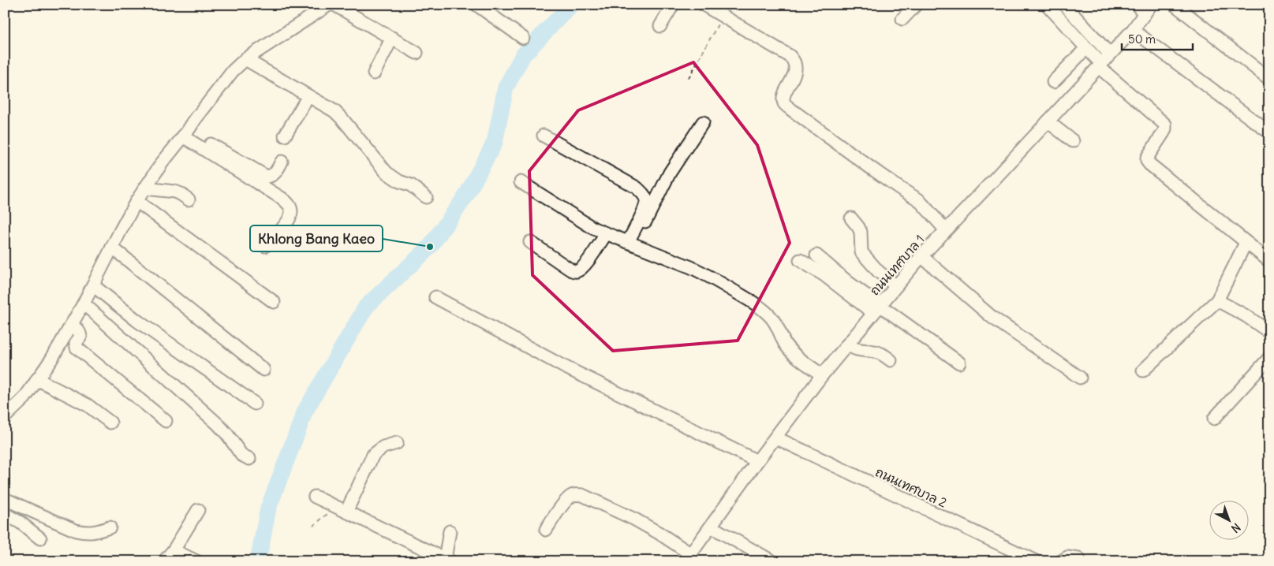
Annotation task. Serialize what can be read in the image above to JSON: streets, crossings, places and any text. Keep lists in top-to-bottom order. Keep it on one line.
{"streets":{"street":["ถนนเทศบาล 1","ถนนเทศบาล 2"]},"crossings":[["ถนนเทศบาล 1","ถนนเทศบาล 2"]],"places":["Khlong Bang Kaeo"],"scale_bar":"50 m","north":"bottom right"}
